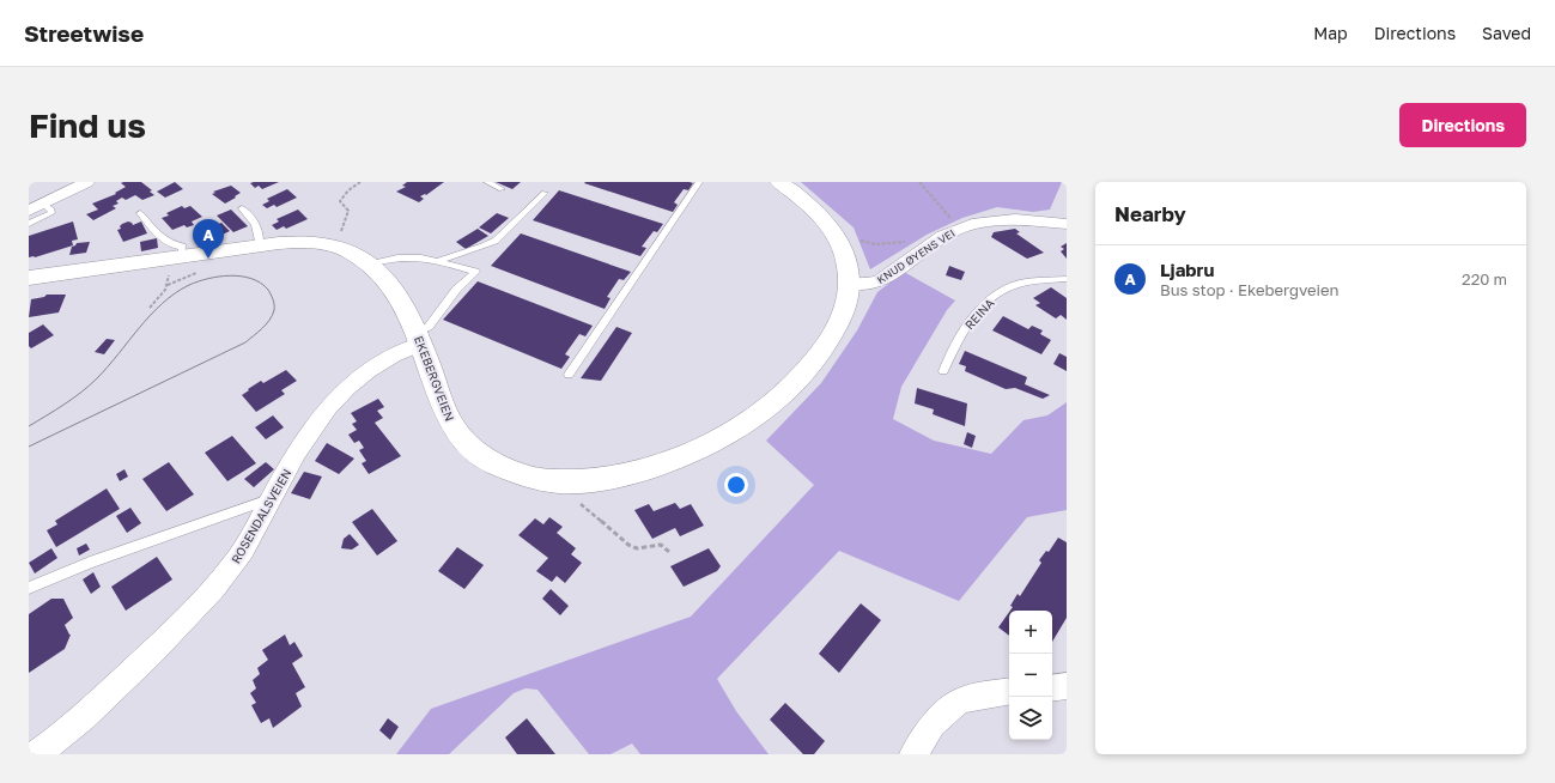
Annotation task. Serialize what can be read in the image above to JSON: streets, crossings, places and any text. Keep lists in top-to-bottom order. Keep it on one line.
{"streets":{"main road":["EKEBERGVEIEN"],"street":["KNUD ØYENS VEI","ROSENDALSVEIEN"],"lane":["REINA"]},"crossings":[["KNUD ØYENS VEI","EKEBERGVEIEN"],["EKEBERGVEIEN","ROSENDALSVEIEN"]],"page":{"header":"Streetwise","nav":["Map","Directions","Saved"],"buttons":"Directions","title":"Find us","heading":"Nearby","pins":"A","list":[{"mark":"A","name":"Ljabru","note":"Bus stop · Ekebergveien","value":"220 m"}],"map_buttons":["+","−"]}}
